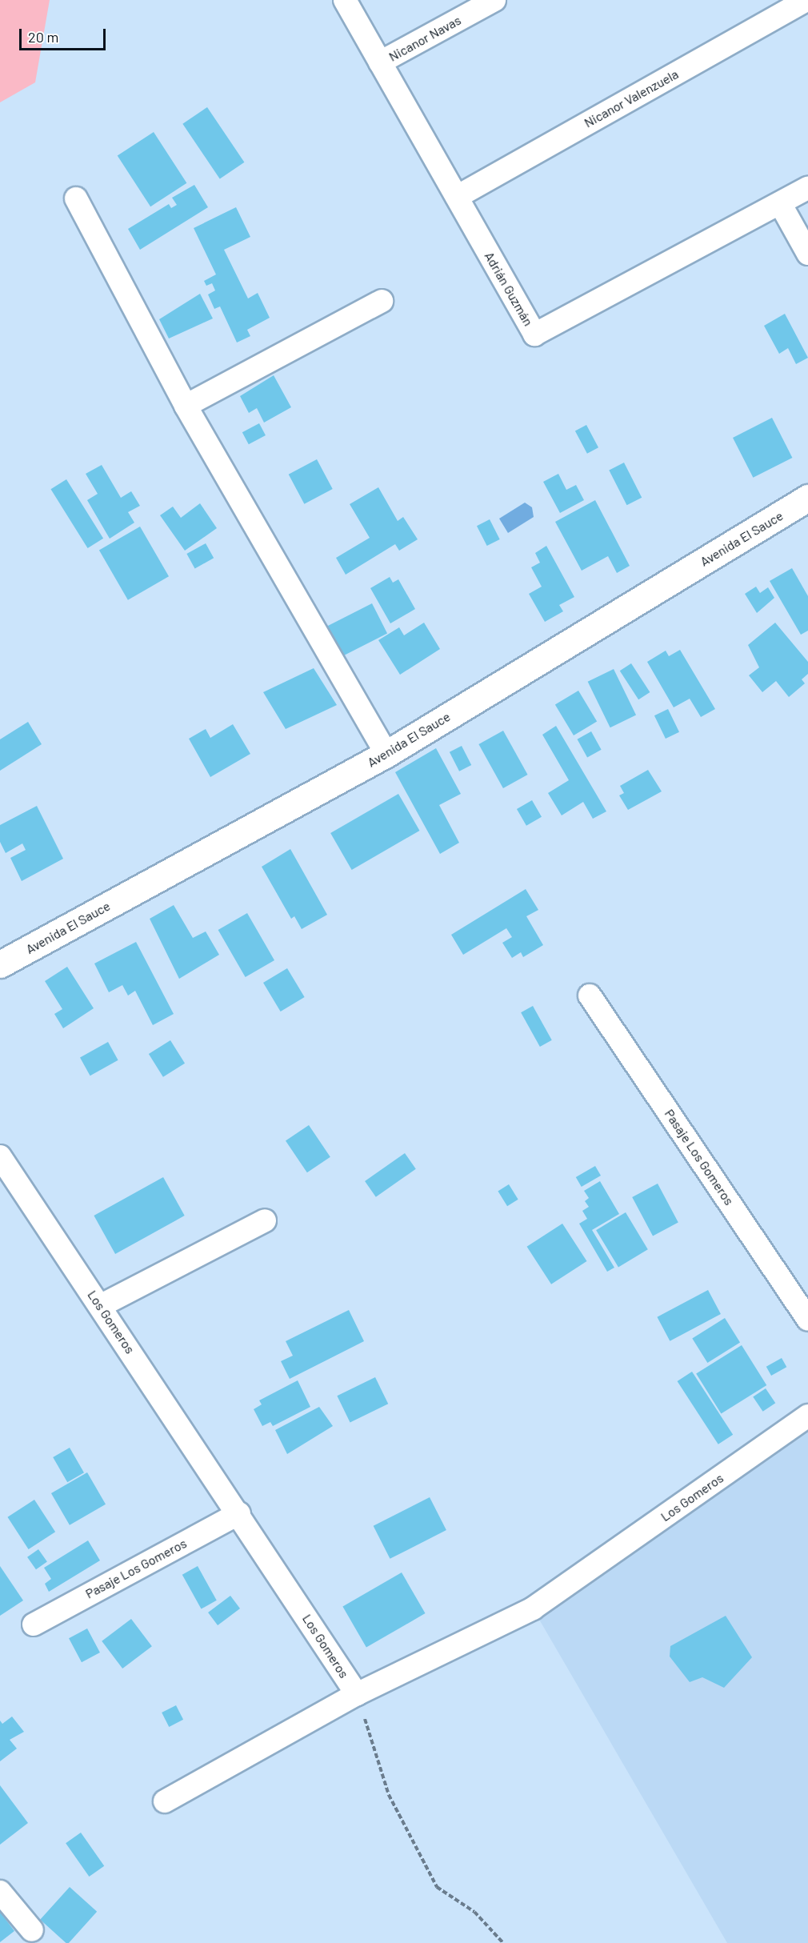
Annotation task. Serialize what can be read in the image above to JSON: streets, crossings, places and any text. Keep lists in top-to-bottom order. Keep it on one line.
{"streets":{"street":["Nicanor Navas","Nicanor Valenzuela","Adrián Guzmán","Avenida El Sauce","Pasaje Los Gomeros","Los Gomeros"]},"crossings":[["Nicanor Navas","Adrián Guzmán"],["Nicanor Valenzuela","Adrián Guzmán"],["Pasaje Los Gomeros","Los Gomeros"]],"scale_bar":"20 m"}
